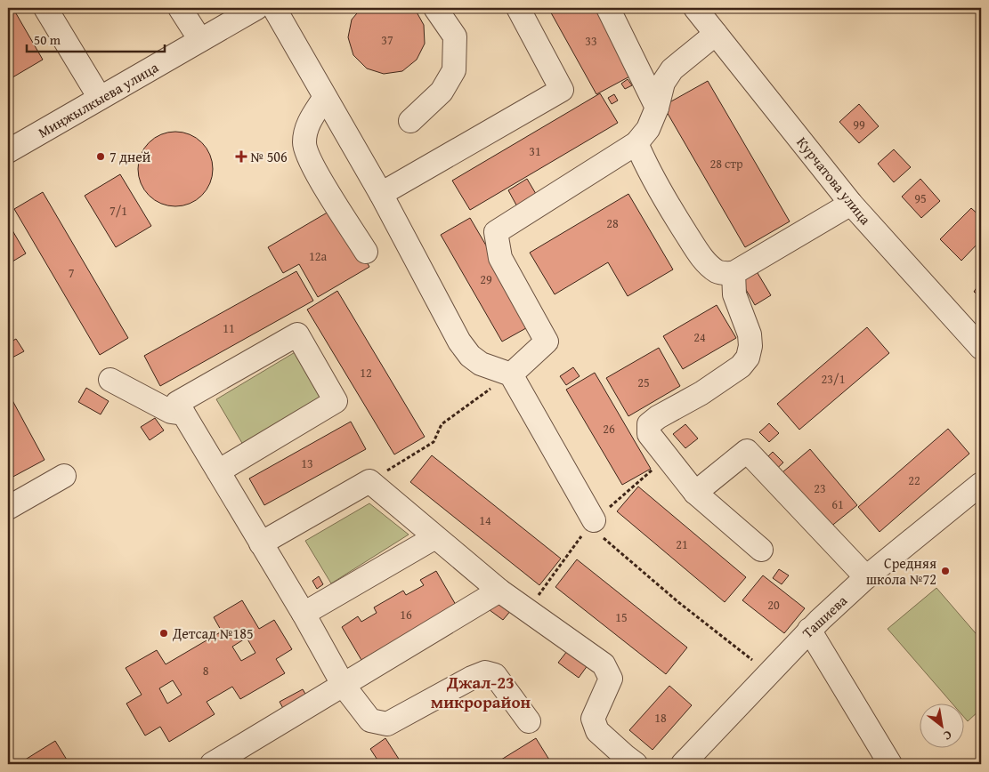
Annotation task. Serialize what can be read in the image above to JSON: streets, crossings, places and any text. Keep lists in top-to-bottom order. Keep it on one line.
{"streets":{"street":["Миңжылкыева улица","Курчатова улица","Ташиева"]},"districts":["Джал-23 микрорайон"],"places":{"other":["7 дней","Средняя школа №72","Детсад №185"],"health":["№ 506"]},"house_numbers":["37","33","99","31","28 стр","95","7/1","28","12а","7","29","11","24","12","23/1","25","26","13","22","23","61","14","21","20","16","15","8","18"],"scale_bar":"50 m","north":"bottom right"}
